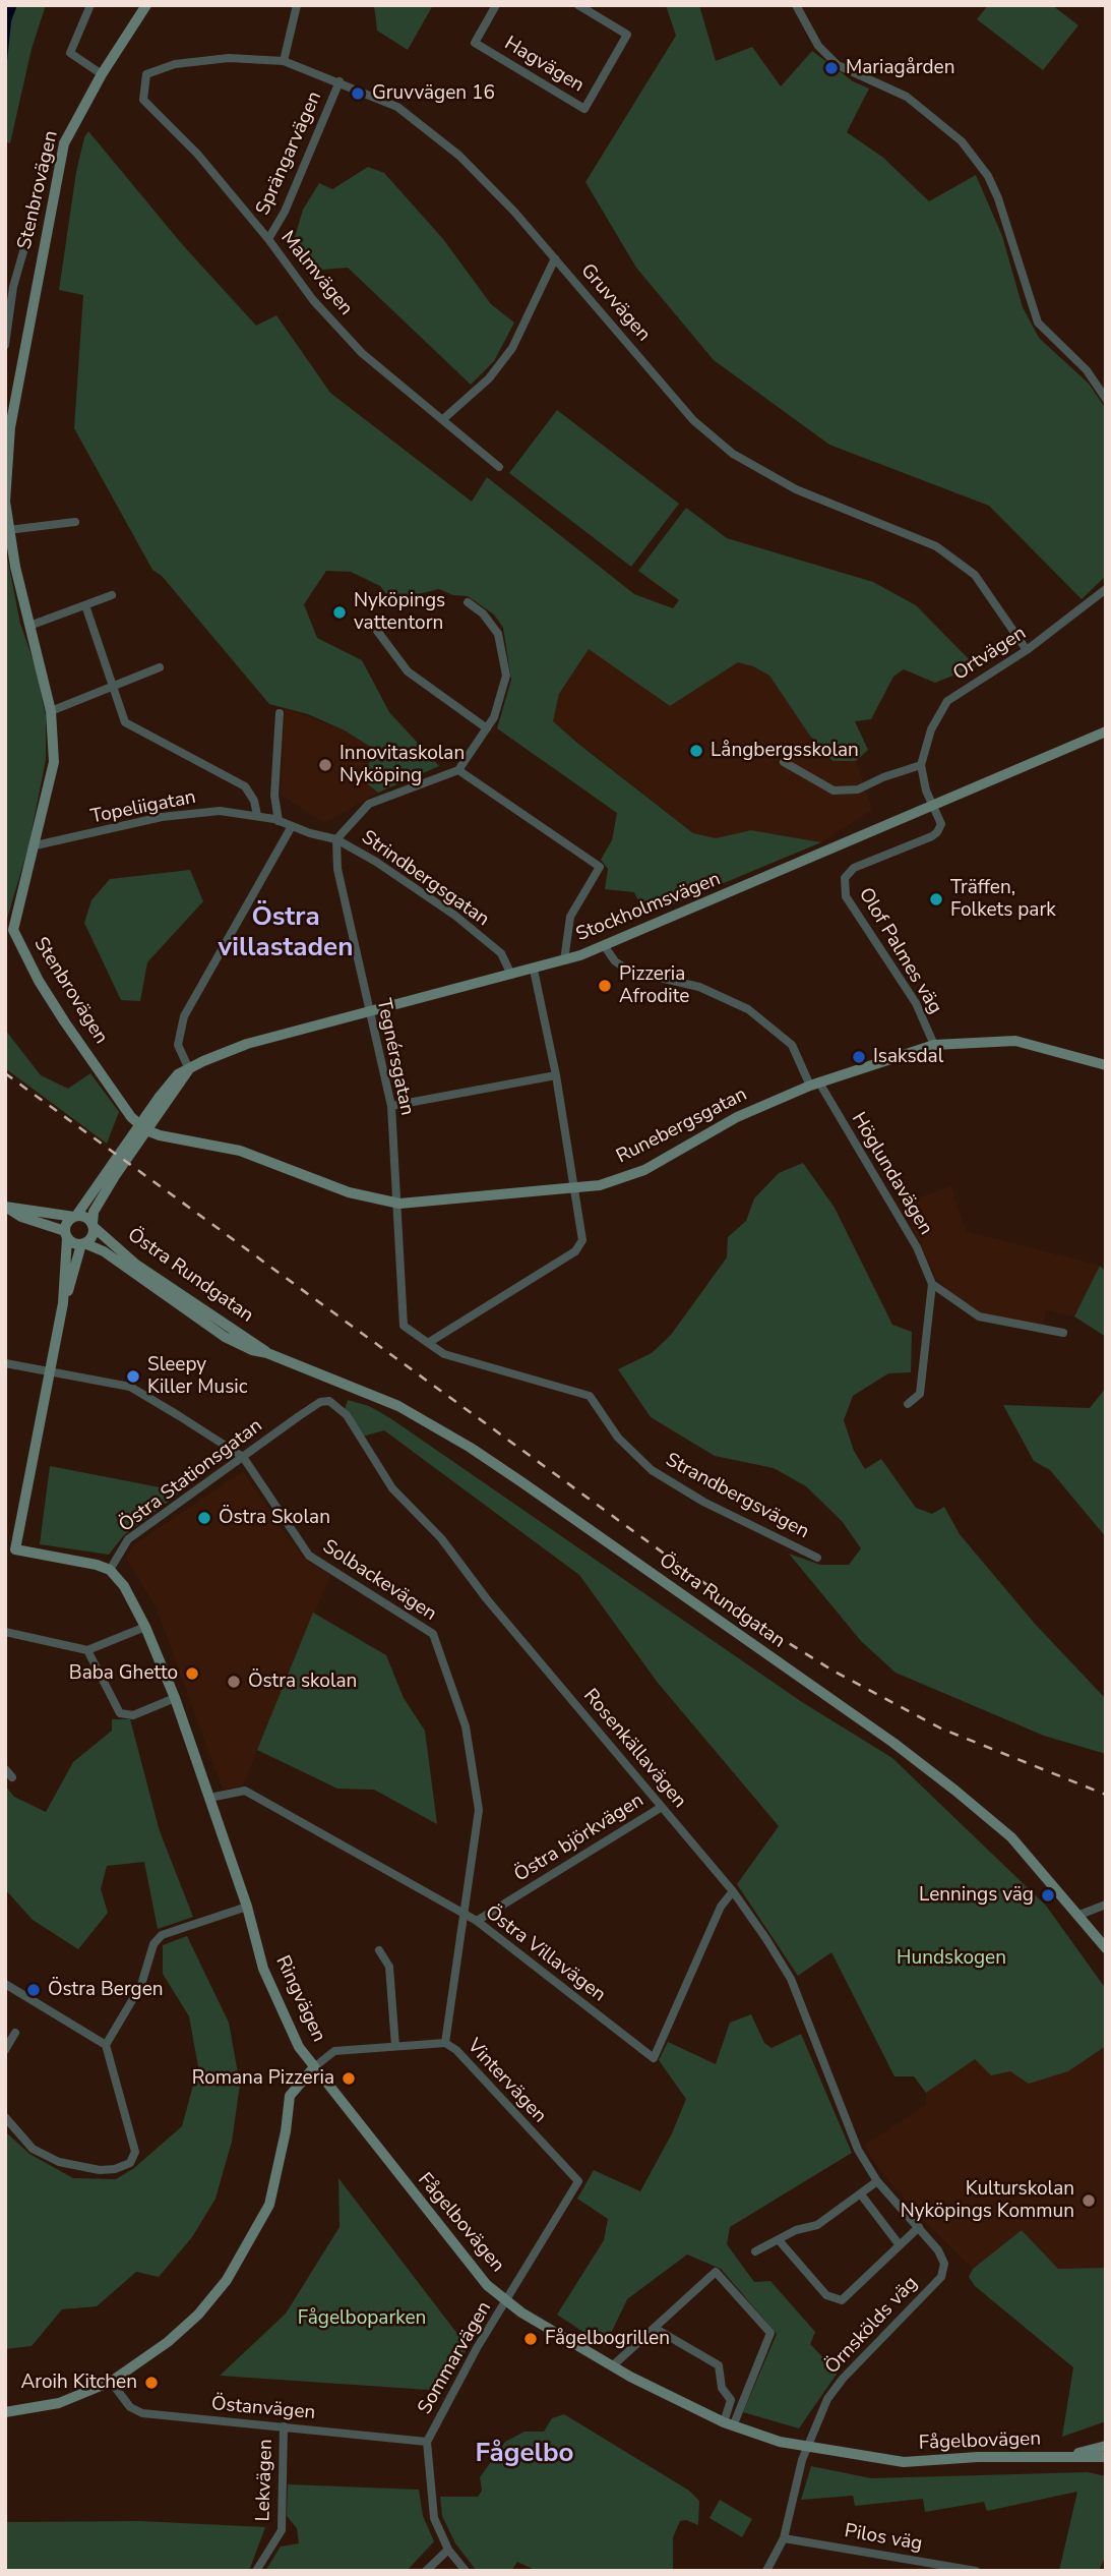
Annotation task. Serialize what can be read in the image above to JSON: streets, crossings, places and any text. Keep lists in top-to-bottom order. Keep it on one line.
{"streets":{"street":["Hagvägen","Sprängarvägen","Stenbrovägen","Malmvägen","Gruvvägen","Ortvägen","Topeliigatan","Strindbergsgatan","Stockholmsvägen","Olof Palmes väg","Tegnérsgatan","Runebergsgatan","Höglundavägen","Östra Rundgatan","Östra Stationsgatan","Strandbergsvägen","Solbackevägen","Rosenkällavägen","Östra björkvägen","Östra Villavägen","Ringvägen","Vintervägen","Fågelbovägen","Örnskölds väg","Sommarvägen","Östanvägen","Lekvägen","Pilos väg"]},"crossings":[["Sprängarvägen","Malmvägen"],["Sprängarvägen","Gruvvägen"],["Stenbrovägen","Topeliigatan"],["Stenbrovägen","Runebergsgatan"],["Malmvägen","Gruvvägen"],["Gruvvägen","Ortvägen"],["Topeliigatan","Strindbergsgatan"],["Strindbergsgatan","Stockholmsvägen"],["Strindbergsgatan","Tegnérsgatan"],["Stockholmsvägen","Olof Palmes väg"],["Stockholmsvägen","Tegnérsgatan"],["Stockholmsvägen","Höglundavägen"],["Olof Palmes väg","Runebergsgatan"],["Tegnérsgatan","Runebergsgatan"],["Tegnérsgatan","Strandbergsvägen"],["Runebergsgatan","Höglundavägen"],["Östra Stationsgatan","Solbackevägen"],["Östra Stationsgatan","Rosenkällavägen"],["Östra Stationsgatan","Ringvägen"],["Solbackevägen","Östra Villavägen"],["Solbackevägen","Vintervägen"],["Rosenkällavägen","Östra björkvägen"],["Rosenkällavägen","Östra Villavägen"],["Rosenkällavägen","Örnskölds väg"],["Östra björkvägen","Östra Villavägen"],["Östra Villavägen","Ringvägen"],["Ringvägen","Vintervägen"],["Ringvägen","Fågelbovägen"],["Ringvägen","Östanvägen"],["Vintervägen","Fågelbovägen"],["Vintervägen","Sommarvägen"],["Fågelbovägen","Örnskölds väg"],["Fågelbovägen","Sommarvägen"],["Örnskölds väg","Pilos väg"],["Sommarvägen","Östanvägen"],["Östanvägen","Lekvägen"]],"districts":["Östra villastaden","Fågelbo"],"parks":["Hundskogen","Fågelboparken"],"places":["Mariagården","Gruvvägen 16","Nyköpings vattentorn","Långbergsskolan","Innovitaskolan Nyköping","Träffen, Folkets park","Pizzeria Afrodite","Isaksdal","Sleepy Killer Music","Östra Skolan","Baba Ghetto","Östra skolan","Lennings väg","Östra Bergen","Romana Pizzeria","Kulturskolan Nyköpings Kommun","Fågelbogrillen","Aroih Kitchen"]}
